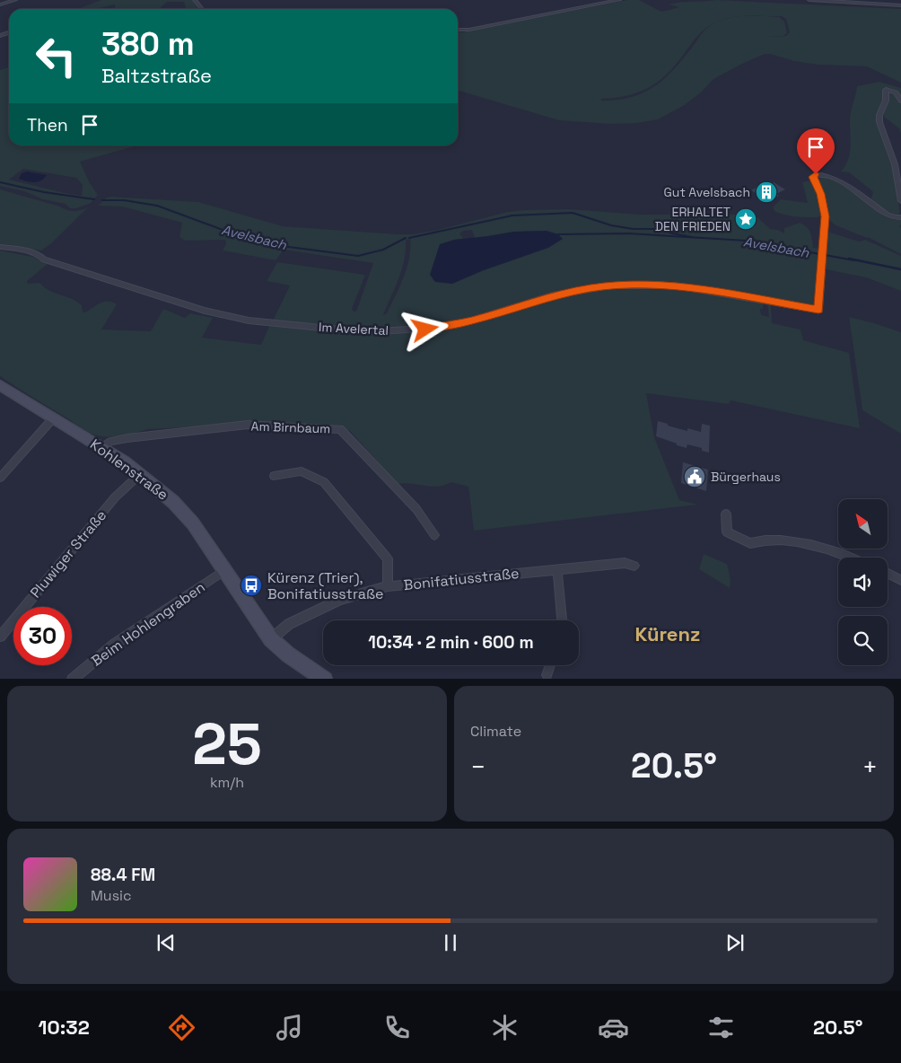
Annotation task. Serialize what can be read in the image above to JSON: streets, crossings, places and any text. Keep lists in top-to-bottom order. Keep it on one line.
{"streets":{"main road":["Kohlenstraße"],"street":["Im Avelertal","Am Birnbaum","Pluwiger Straße","Bonifatiusstraße","Beim Hohlengraben"]},"crossings":[["Am Birnbaum","Kohlenstraße"],["Kohlenstraße","Pluwiger Straße"],["Kohlenstraße","Bonifatiusstraße"],["Kohlenstraße","Beim Hohlengraben"]],"districts":["Kürenz"],"water":["Avelsbach"],"places":{"building":["Gut Avelsbach"],"place":["ERHALTET DEN FRIEDEN"],"public building":["Bürgerhaus"],"bus stop":["Kürenz (Trier), Bonifatiusstraße"]},"north":"top left","page":{"turn":["380 m","Baltzstraße"],"then":"Then","limit":"30","trip":"10:34 · 2 min · 600 m","tile":[["25","km/h"],"Climate"],"heat":["−","20.5°","+"],"song":["88.4 FM","Music"],"tabs":["10:32","20.5°"]}}
